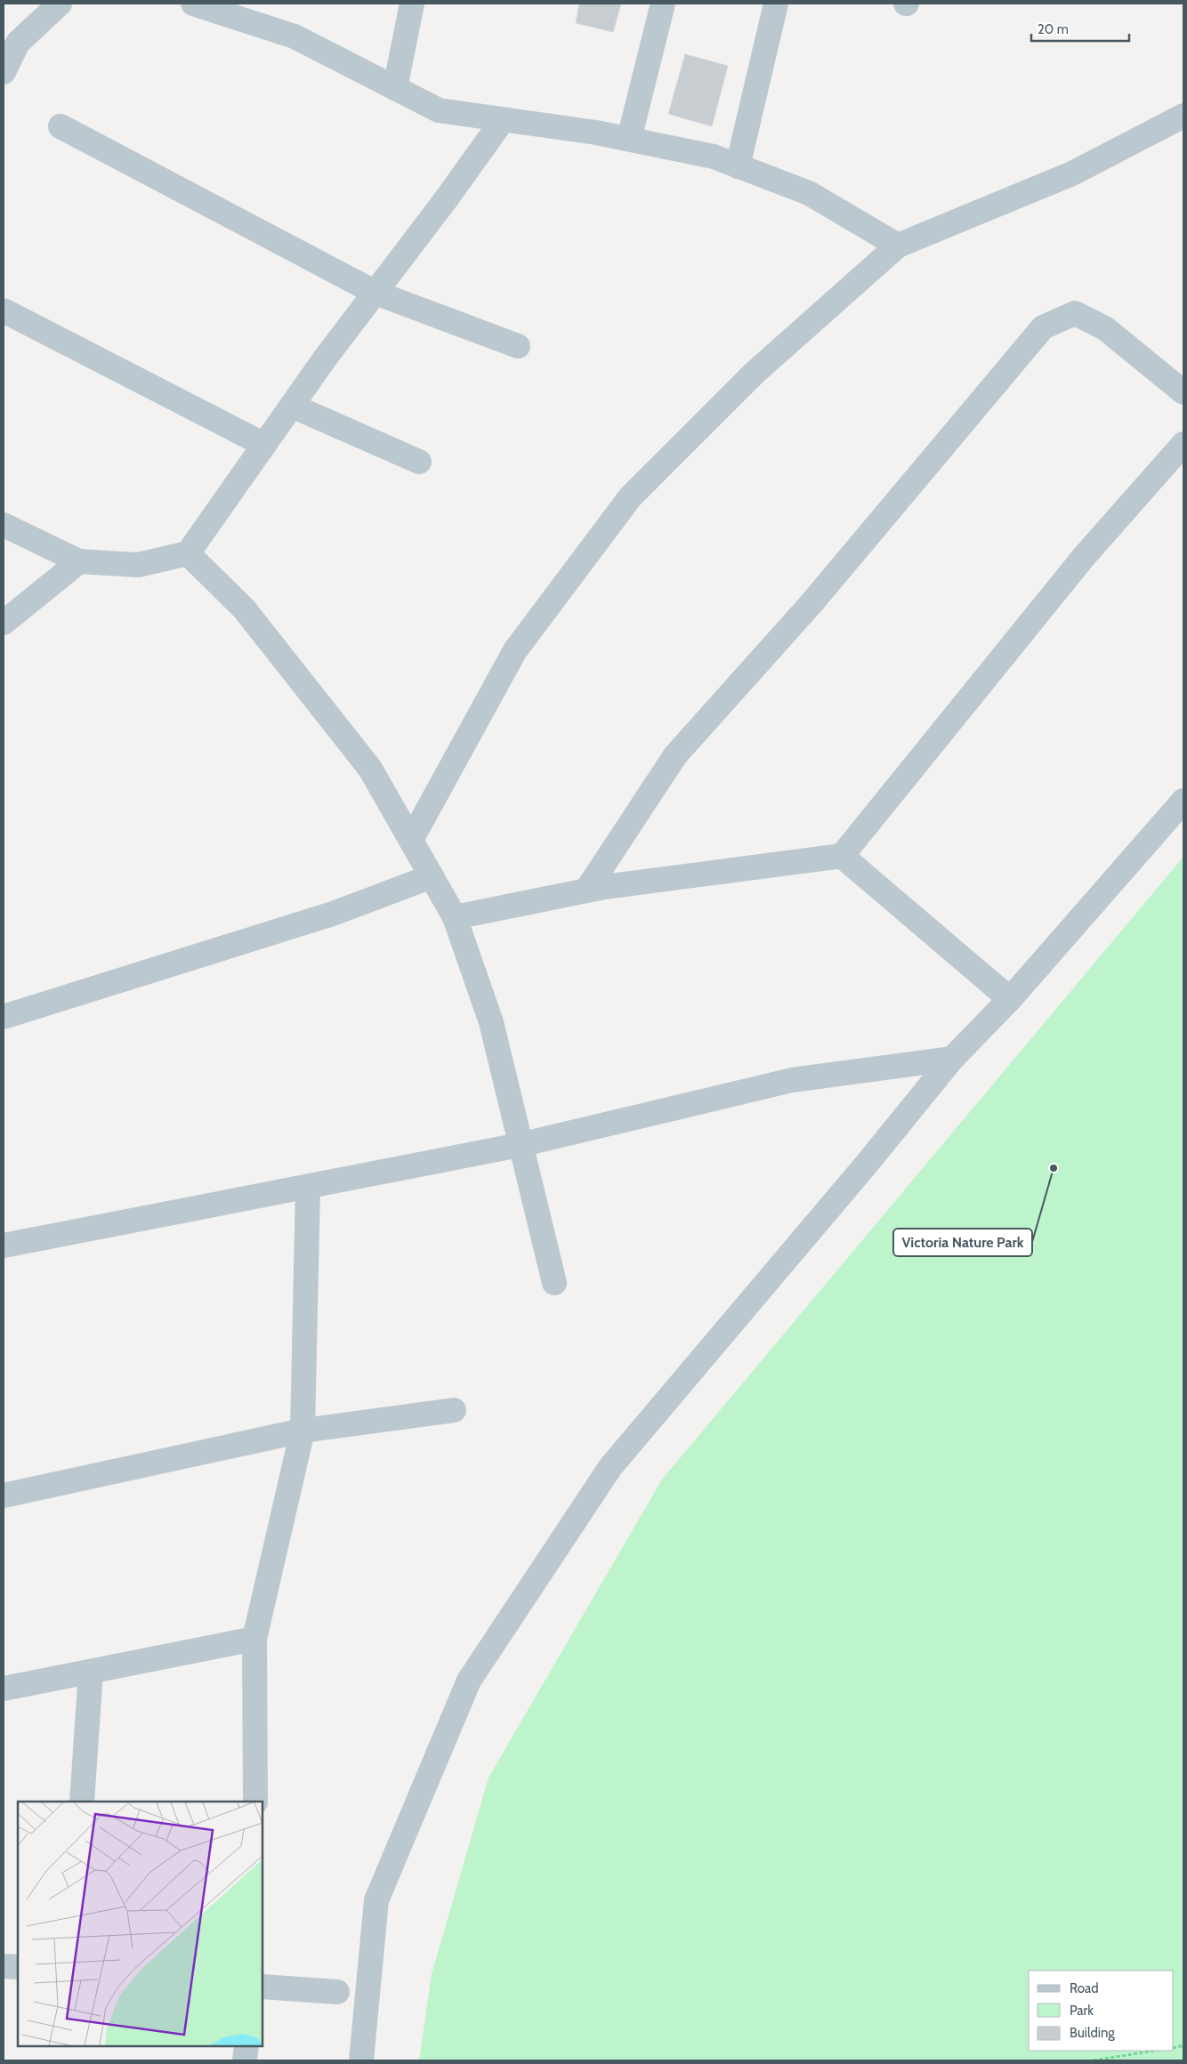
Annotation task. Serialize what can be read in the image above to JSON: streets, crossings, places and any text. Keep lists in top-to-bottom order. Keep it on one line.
{"places":["Victoria Nature Park"],"legend":["Road","Park","Building"],"scale_bar":"20 m"}
